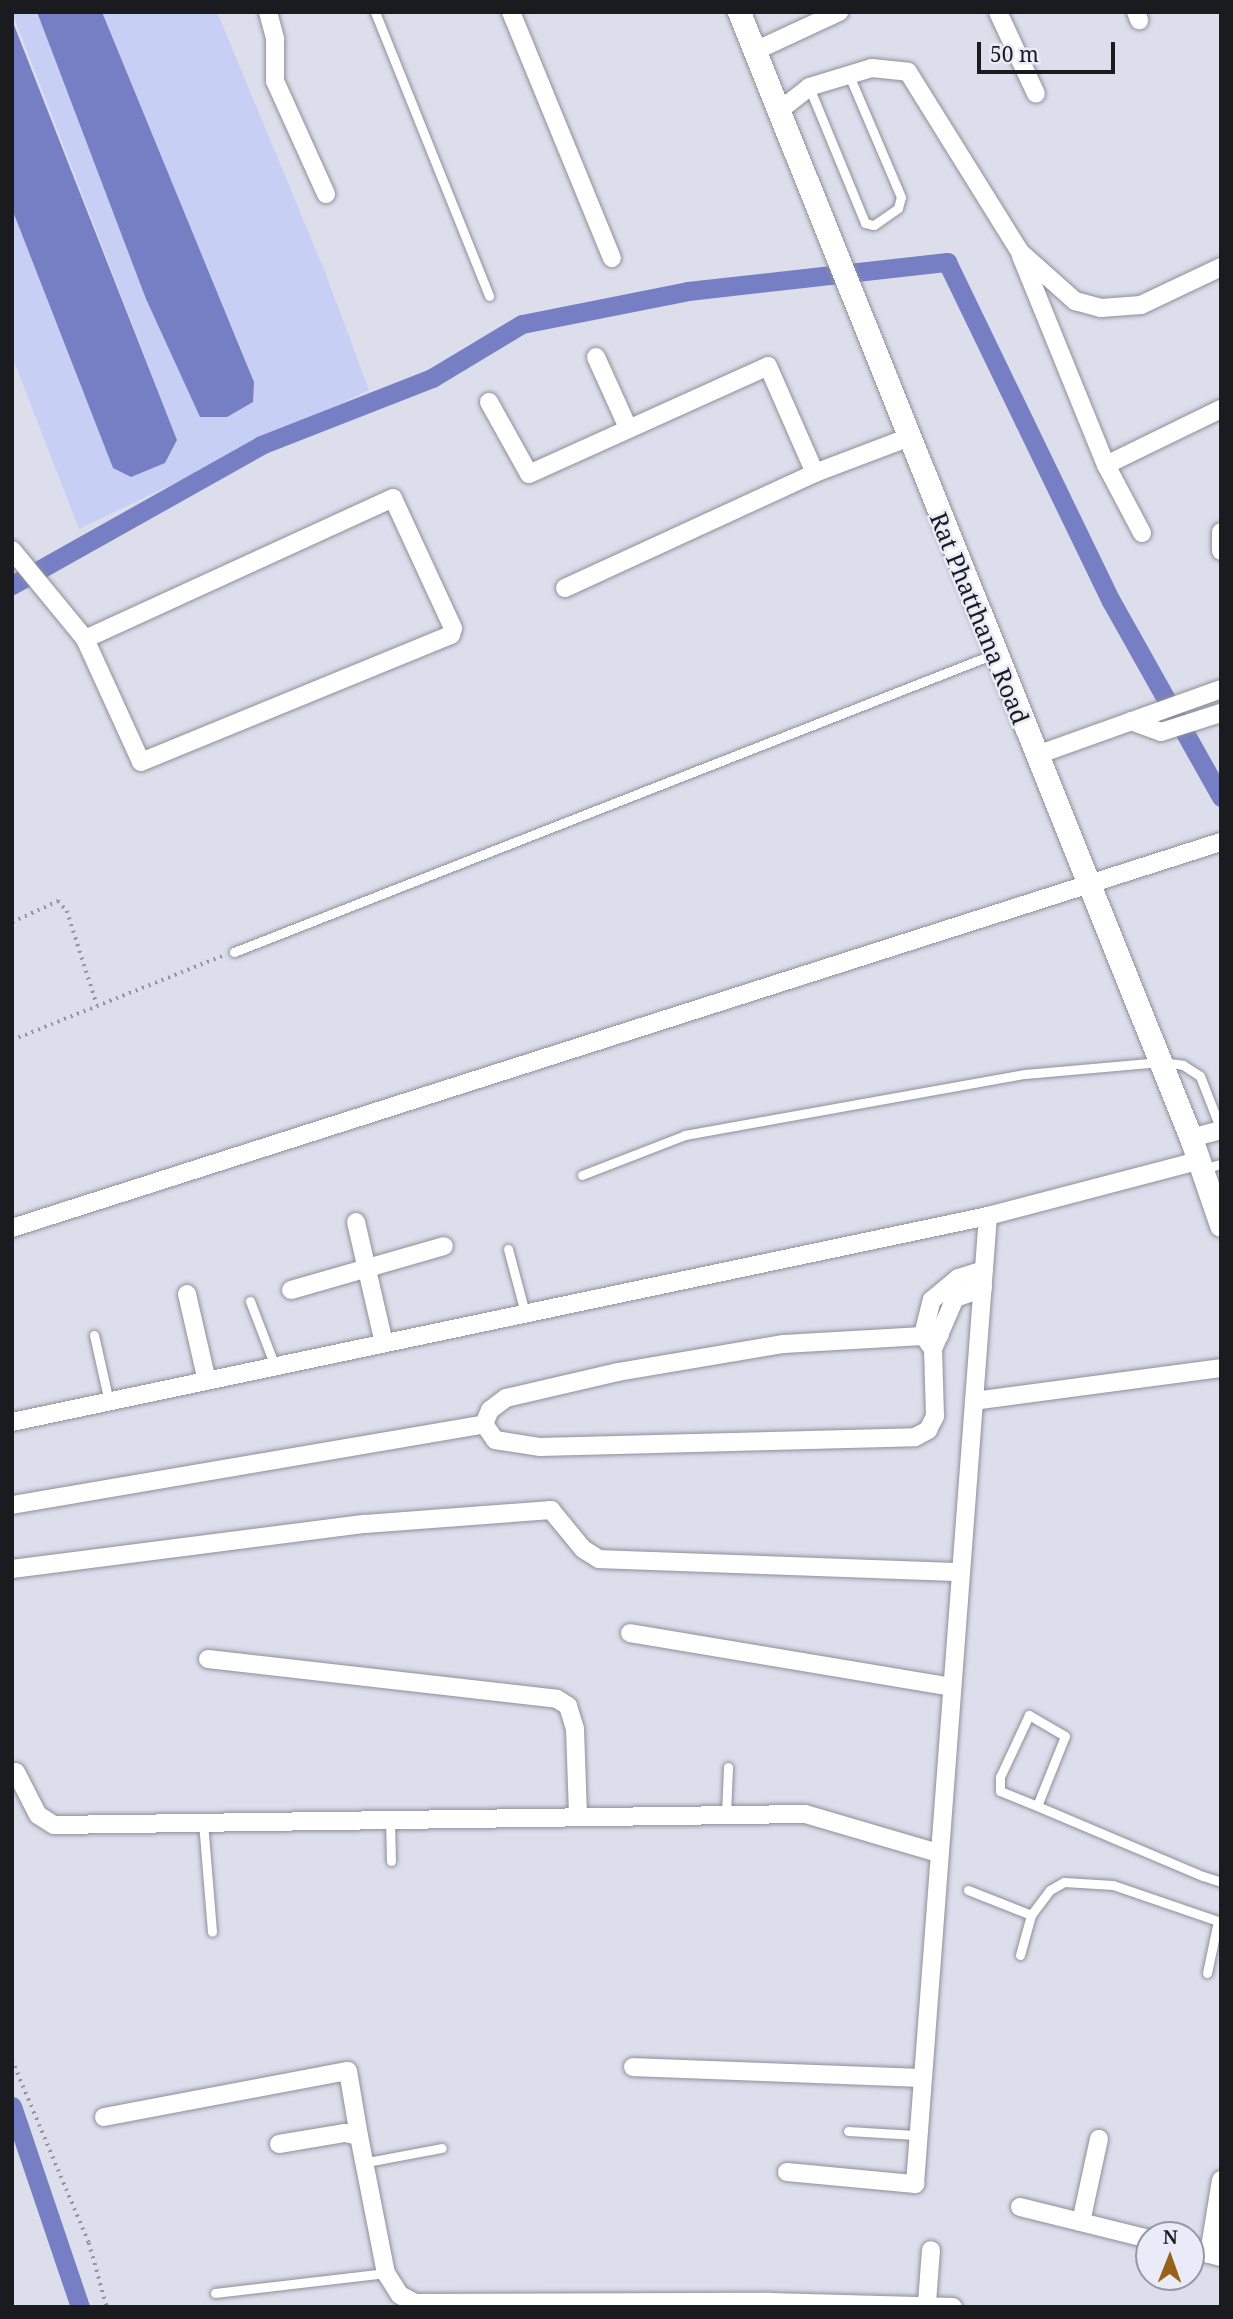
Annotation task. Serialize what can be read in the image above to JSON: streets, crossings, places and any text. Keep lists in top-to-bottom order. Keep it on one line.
{"streets":{"street":["Rat Phatthana Road"]},"scale_bar":"50 m","north":"top"}
